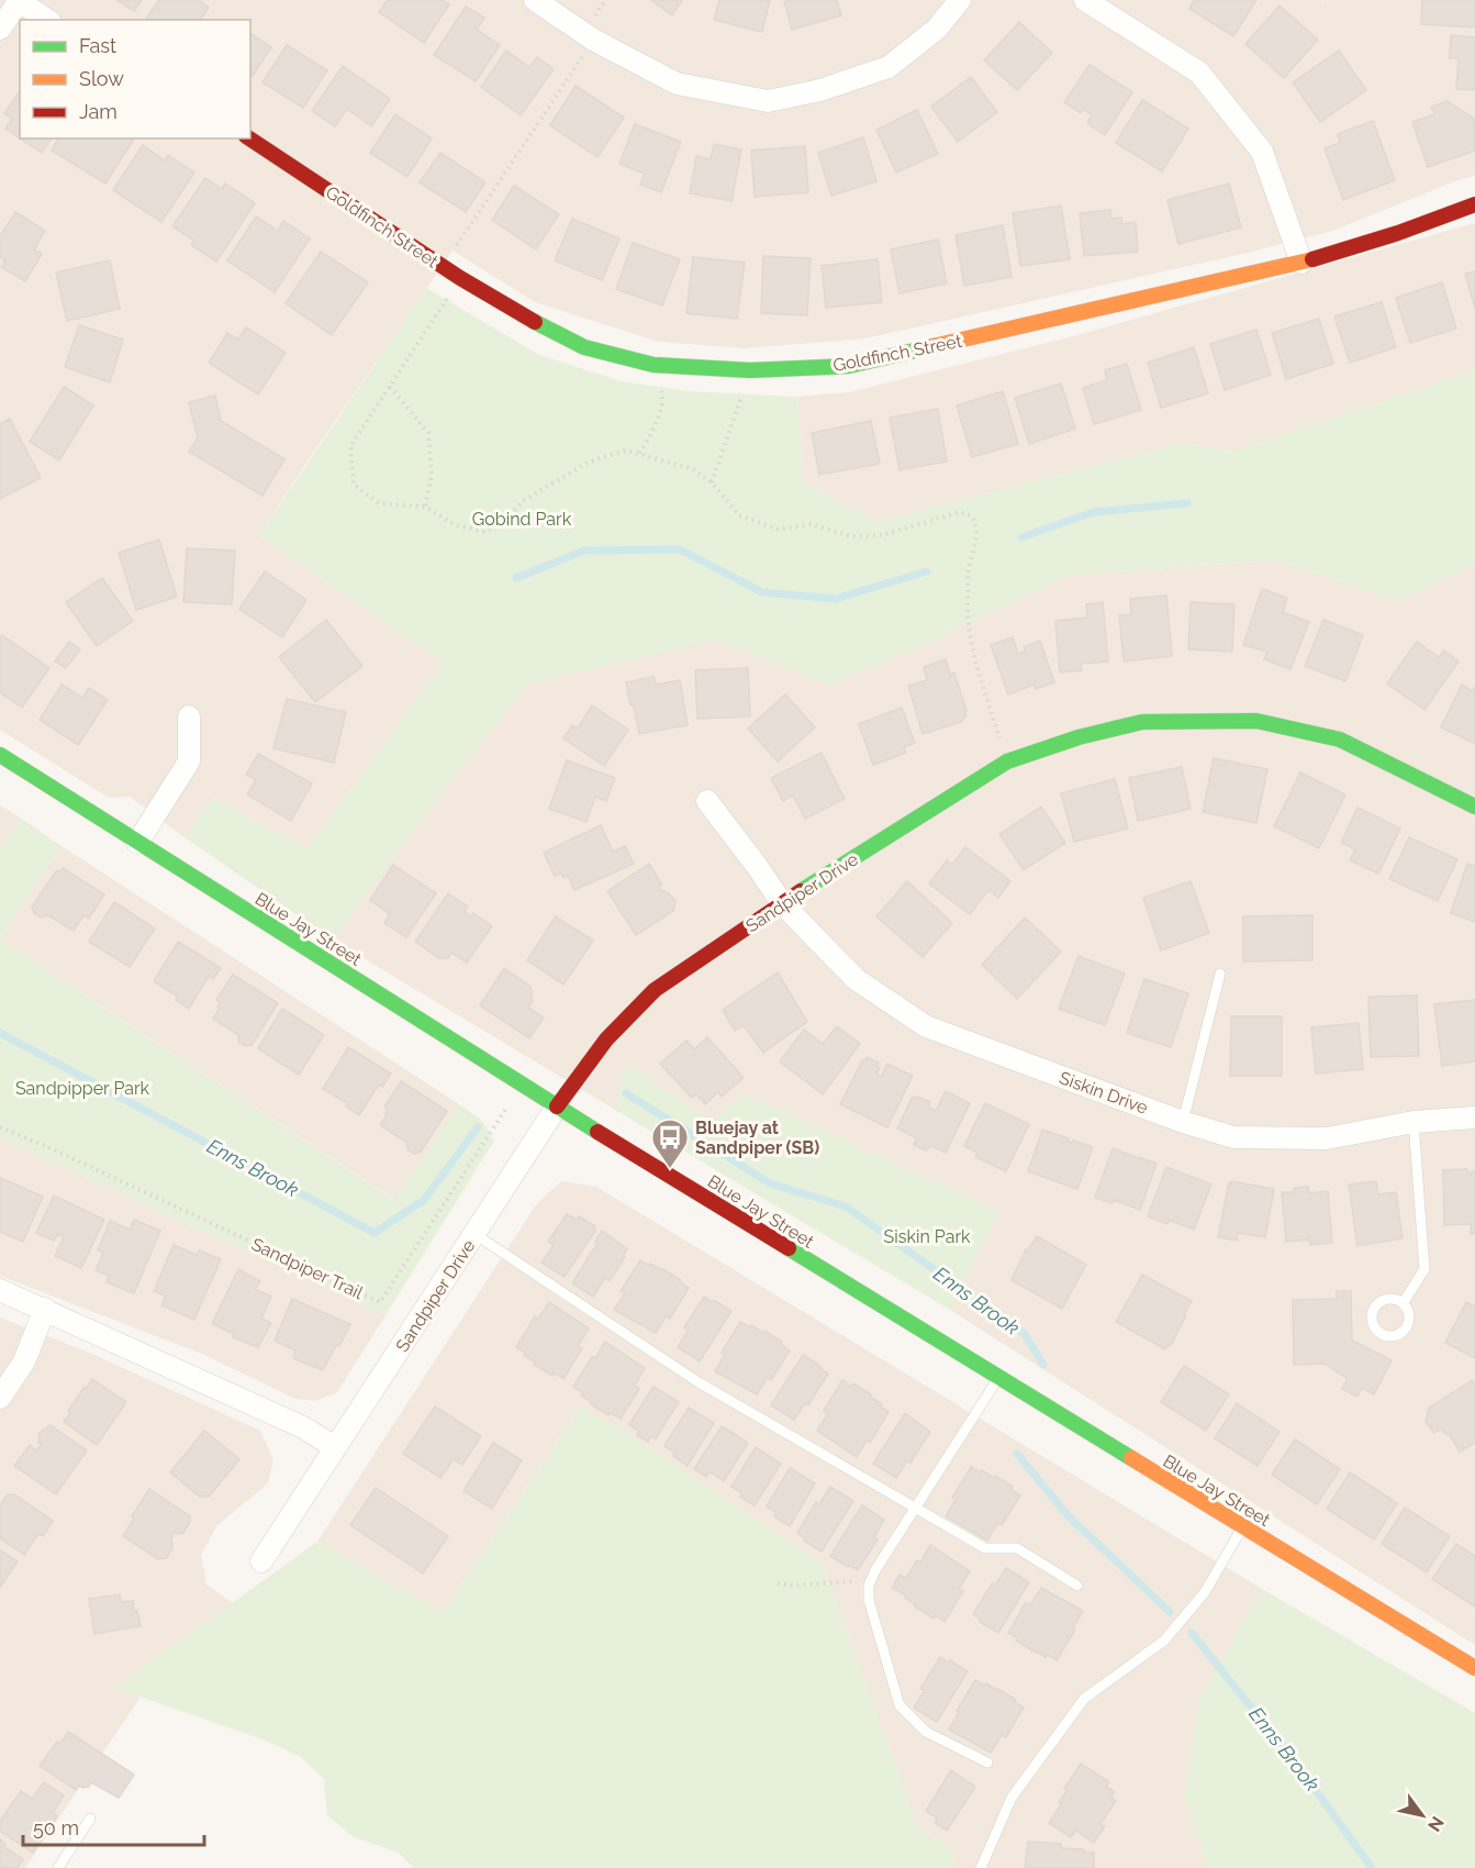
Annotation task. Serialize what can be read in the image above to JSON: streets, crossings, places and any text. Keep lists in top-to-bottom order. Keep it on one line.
{"streets":{"street":["Goldfinch Street","Sandpiper Drive","Blue Jay Street","Siskin Drive"],"path":["Sandpiper Trail"]},"crossings":[["Sandpiper Drive","Blue Jay Street"],["Sandpiper Drive","Siskin Drive"],["Blue Jay Street","Sandpiper Trail"]],"water":["Enns Brook"],"parks":["Gobind Park","Sandpipper Park","Siskin Park"],"places":{"bus stop":["Bluejay at Sandpiper (SB)"]},"legend":["Fast","Slow","Jam"],"scale_bar":"50 m","north":"bottom right"}
